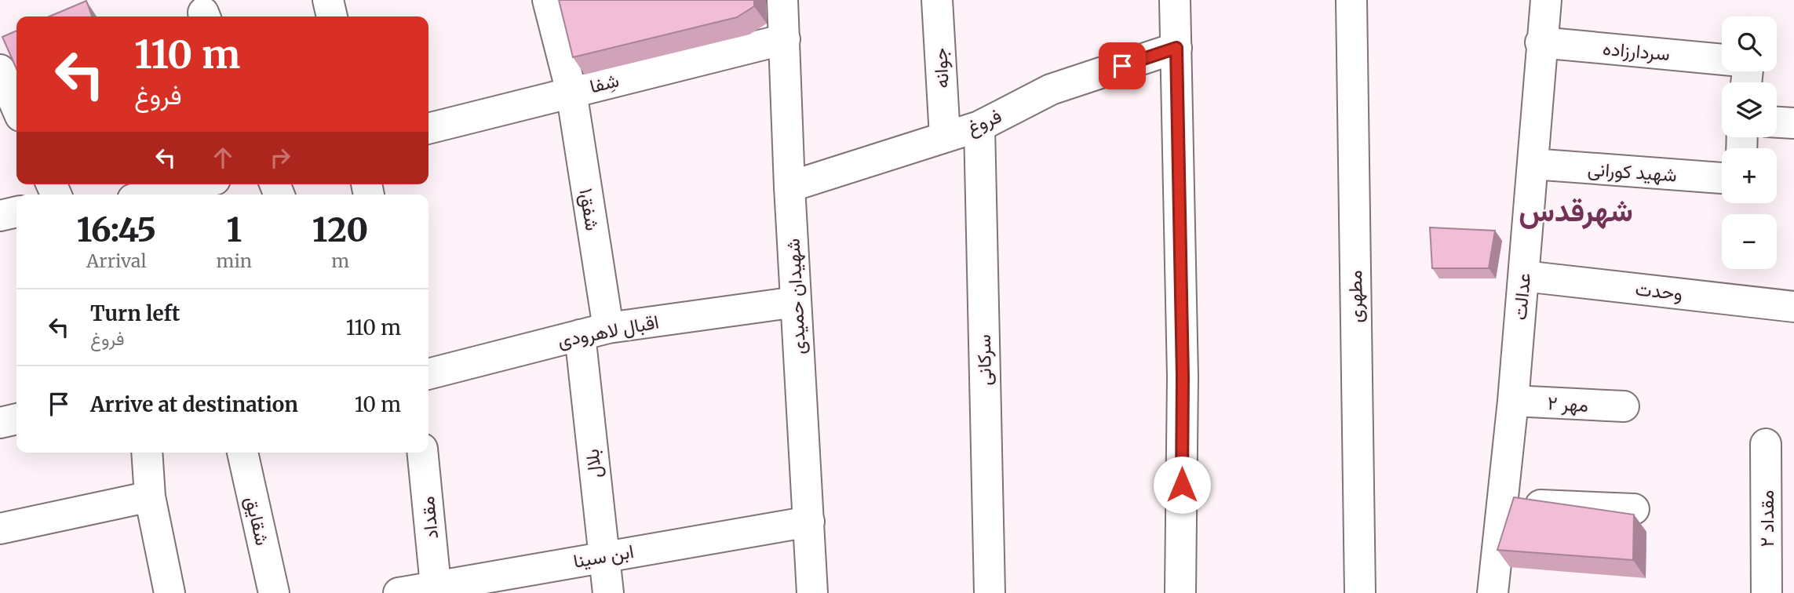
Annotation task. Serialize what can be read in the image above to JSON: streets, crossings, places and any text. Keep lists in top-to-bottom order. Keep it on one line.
{"streets":{"street":["سردارزاده","جوانه","شِفا","فروغ","شهید کورانی","۱شفق","وحدت","شهیدان حمیدی","مطهری","عدالت","اقبال لاهرودی","سرکانی","مهر ۲","بلال","مقداد","مقداد ۲","شقایق","ابن سینا"]},"crossings":[["سردارزاده","عدالت"],["جوانه","فروغ"],["شِفا","۱شفق"],["شِفا","شهیدان حمیدی"],["فروغ","شهیدان حمیدی"],["فروغ","سرکانی"],["شهید کورانی","عدالت"],["۱شفق","اقبال لاهرودی"],["وحدت","عدالت"],["شهیدان حمیدی","اقبال لاهرودی"],["شهیدان حمیدی","ابن سینا"],["عدالت","مهر ۲"],["اقبال لاهرودی","بلال"],["بلال","ابن سینا"],["مقداد","ابن سینا"]],"districts":["شهرقدس"],"page":{"map_buttons":["+","−"],"turn":["110 m","فروغ"],"eta":["16:45","Arrival","1","min","120","m"],"list":[{"name":"Turn left","note":"فروغ","value":"110 m"},{"name":"Arrive at destination","value":"10 m"}]}}
